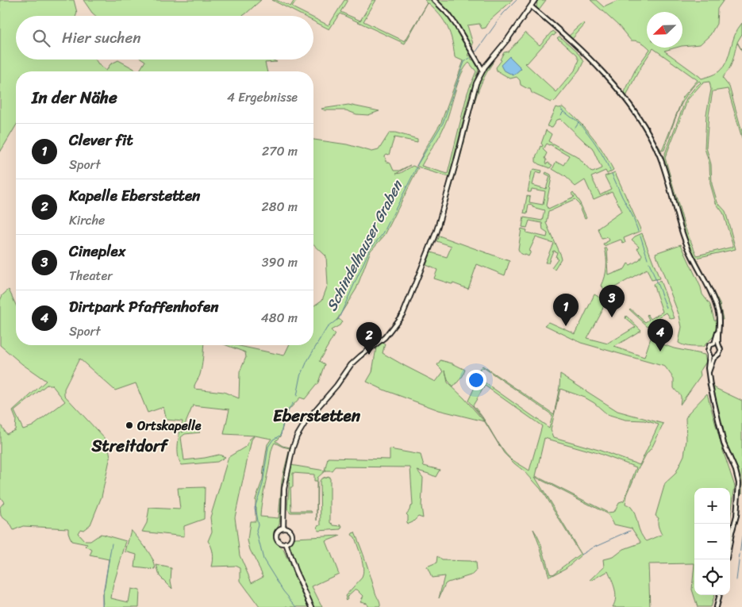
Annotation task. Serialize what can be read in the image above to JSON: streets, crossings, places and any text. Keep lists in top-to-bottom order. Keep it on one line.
{"districts":["Eberstetten","Streitdorf"],"water":["Schindelhauser Graben"],"places":["Ortskapelle"],"north":"bottom left","page":{"search":"Hier suchen","heading":["In der Nähe","4 Ergebnisse"],"list":[{"mark":"1","name":"Clever fit","note":"Sport","value":"270 m"},{"mark":"2","name":"Kapelle Eberstetten","note":"Kirche","value":"280 m"},{"mark":"3","name":"Cineplex","note":"Theater","value":"390 m"},{"mark":"4","name":"Dirtpark Pfaffenhofen","note":"Sport","value":"480 m"}],"pins":["3","1","4","2"],"map_buttons":["+","−"]}}
